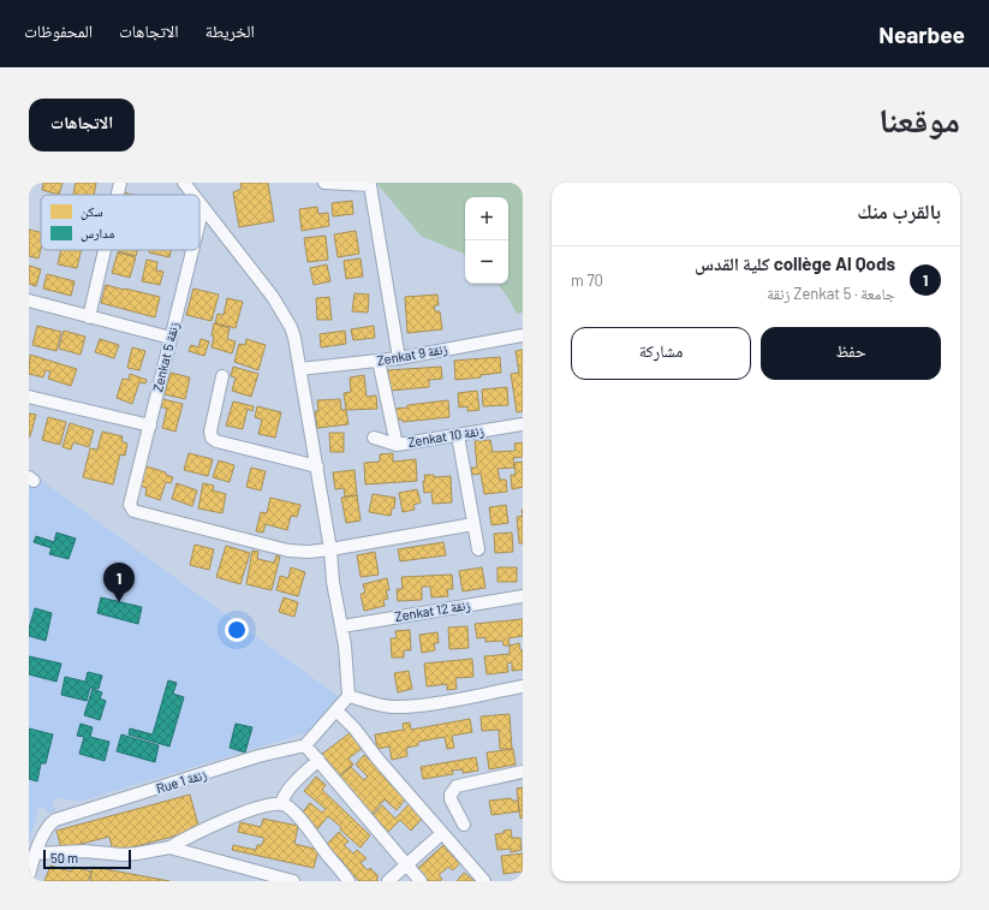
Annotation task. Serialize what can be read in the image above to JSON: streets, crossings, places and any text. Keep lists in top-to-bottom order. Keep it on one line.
{"streets":{"street":["Zenkat 9 زنقة","Zenkat 5 زنقة","Zenkat 10 زنقة","Zenkat 12 زنقة","Rue 1 زنقة"]},"crossings":[["Zenkat 9 زنقة","Zenkat 10 زنقة"]],"legend":["سكن","مدارس"],"scale_bar":"50 m","page":{"header":"Nearbee","nav":["الخريطة","الاتجاهات","المحفوظات"],"title":"موقعنا","buttons":["الاتجاهات",["حفظ","مشاركة"]],"heading":"بالقرب منك","map_buttons":["+","−"],"list":[{"mark":"1","name":"collège Al Qods كلية القدس","note":"جامعة · Zenkat 5 زنقة","value":"70 m"}],"pins":"1","scale":"50 m"}}
